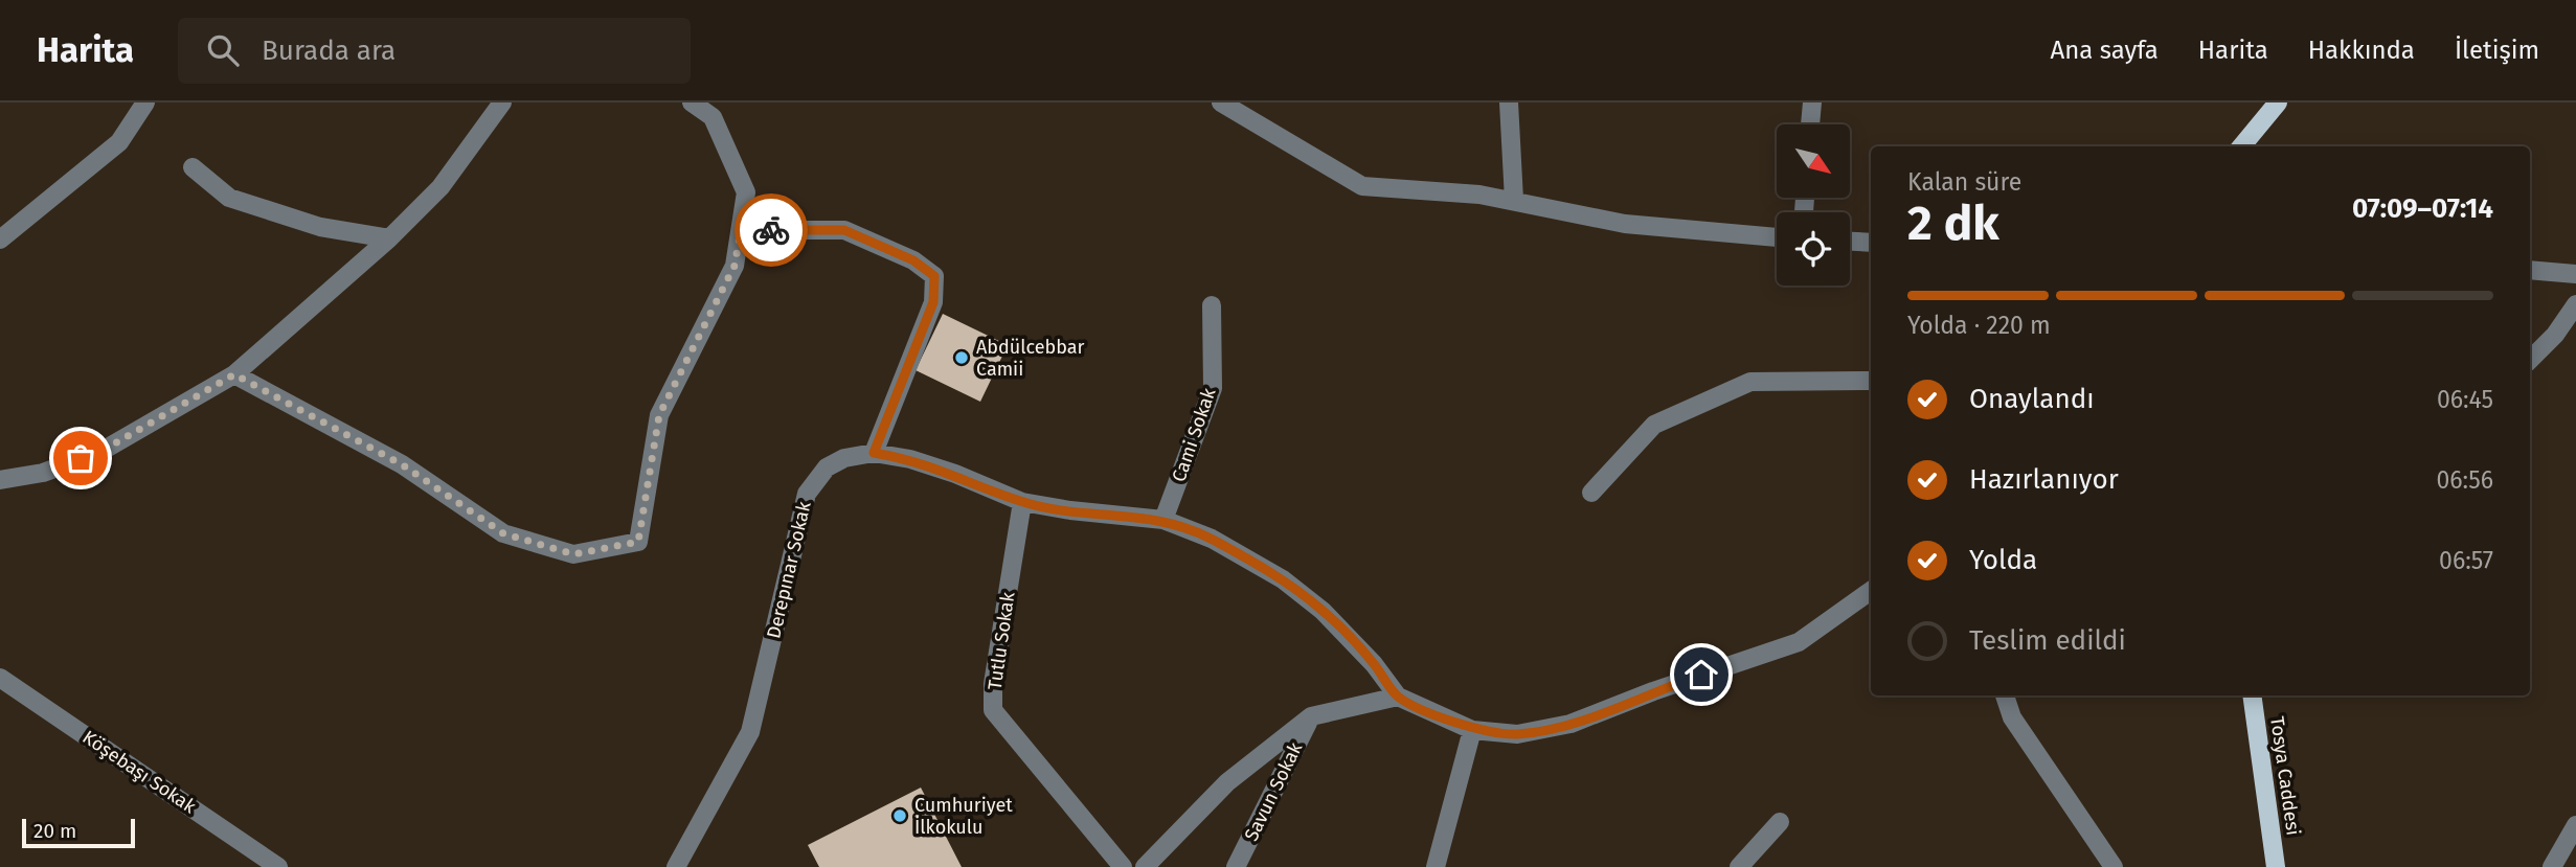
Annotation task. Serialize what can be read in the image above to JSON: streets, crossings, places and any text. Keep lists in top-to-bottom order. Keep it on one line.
{"streets":{"main road":["Tosya Caddesi"],"street":["Cami Sokak","Derepınar Sokak","Tutlu Sokak","Köşebaşı Sokak","Savun Sokak"]},"crossings":[["Cami Sokak","Derepınar Sokak"],["Derepınar Sokak","Tutlu Sokak"]],"places":["Abdülcebbar Camii","Cumhuriyet İlkokulu"],"scale_bar":"20 m","north":"bottom right","page":{"header":"Harita","search":"Burada ara","nav":["Ana sayfa","Harita","Hakkında","İletişim"],"heading":["2 dk","Kalan süre","07:09–07:14"],"bar":"Yolda · 220 m","list":[["Onaylandı","06:45"],["Hazırlanıyor","06:56"],["Yolda","06:57"],"Teslim edildi"],"scale":"20 m"}}
